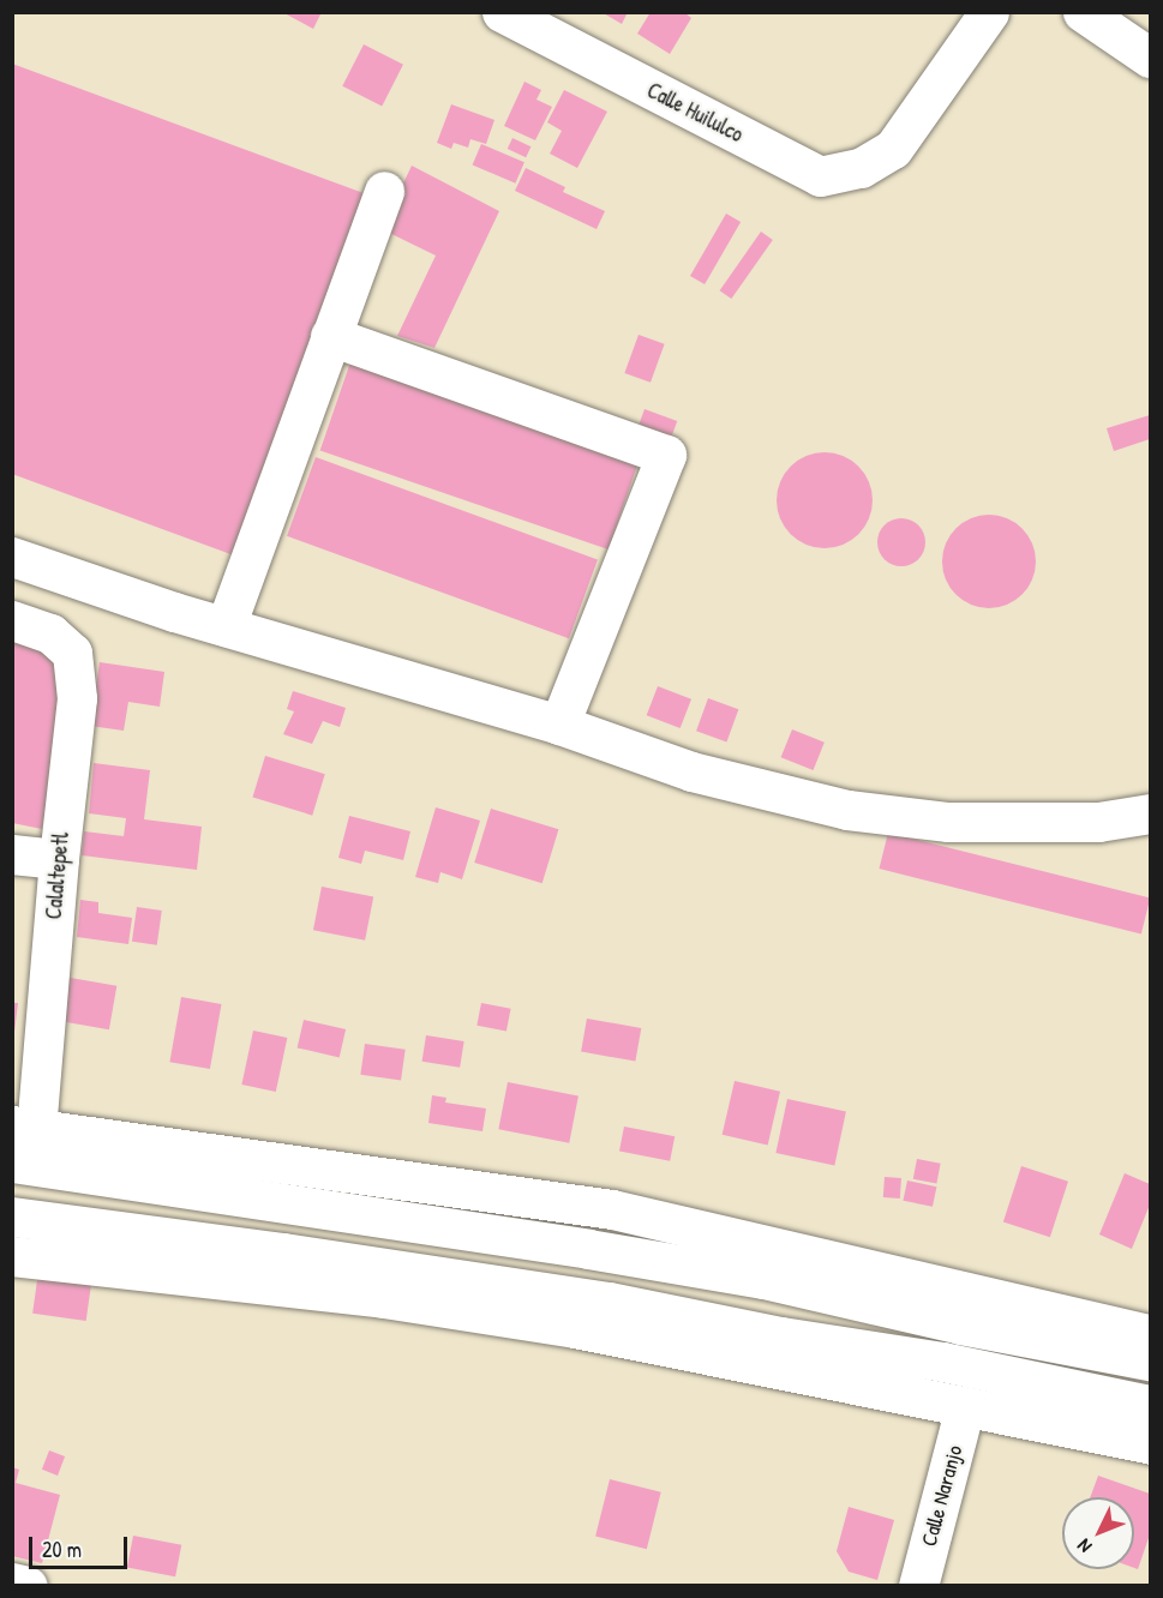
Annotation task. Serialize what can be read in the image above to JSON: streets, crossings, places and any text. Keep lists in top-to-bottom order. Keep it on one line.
{"streets":{"street":["Calle Huilulco","Calaltepetl","Calle Naranjo"]},"scale_bar":"20 m","north":"bottom left"}
